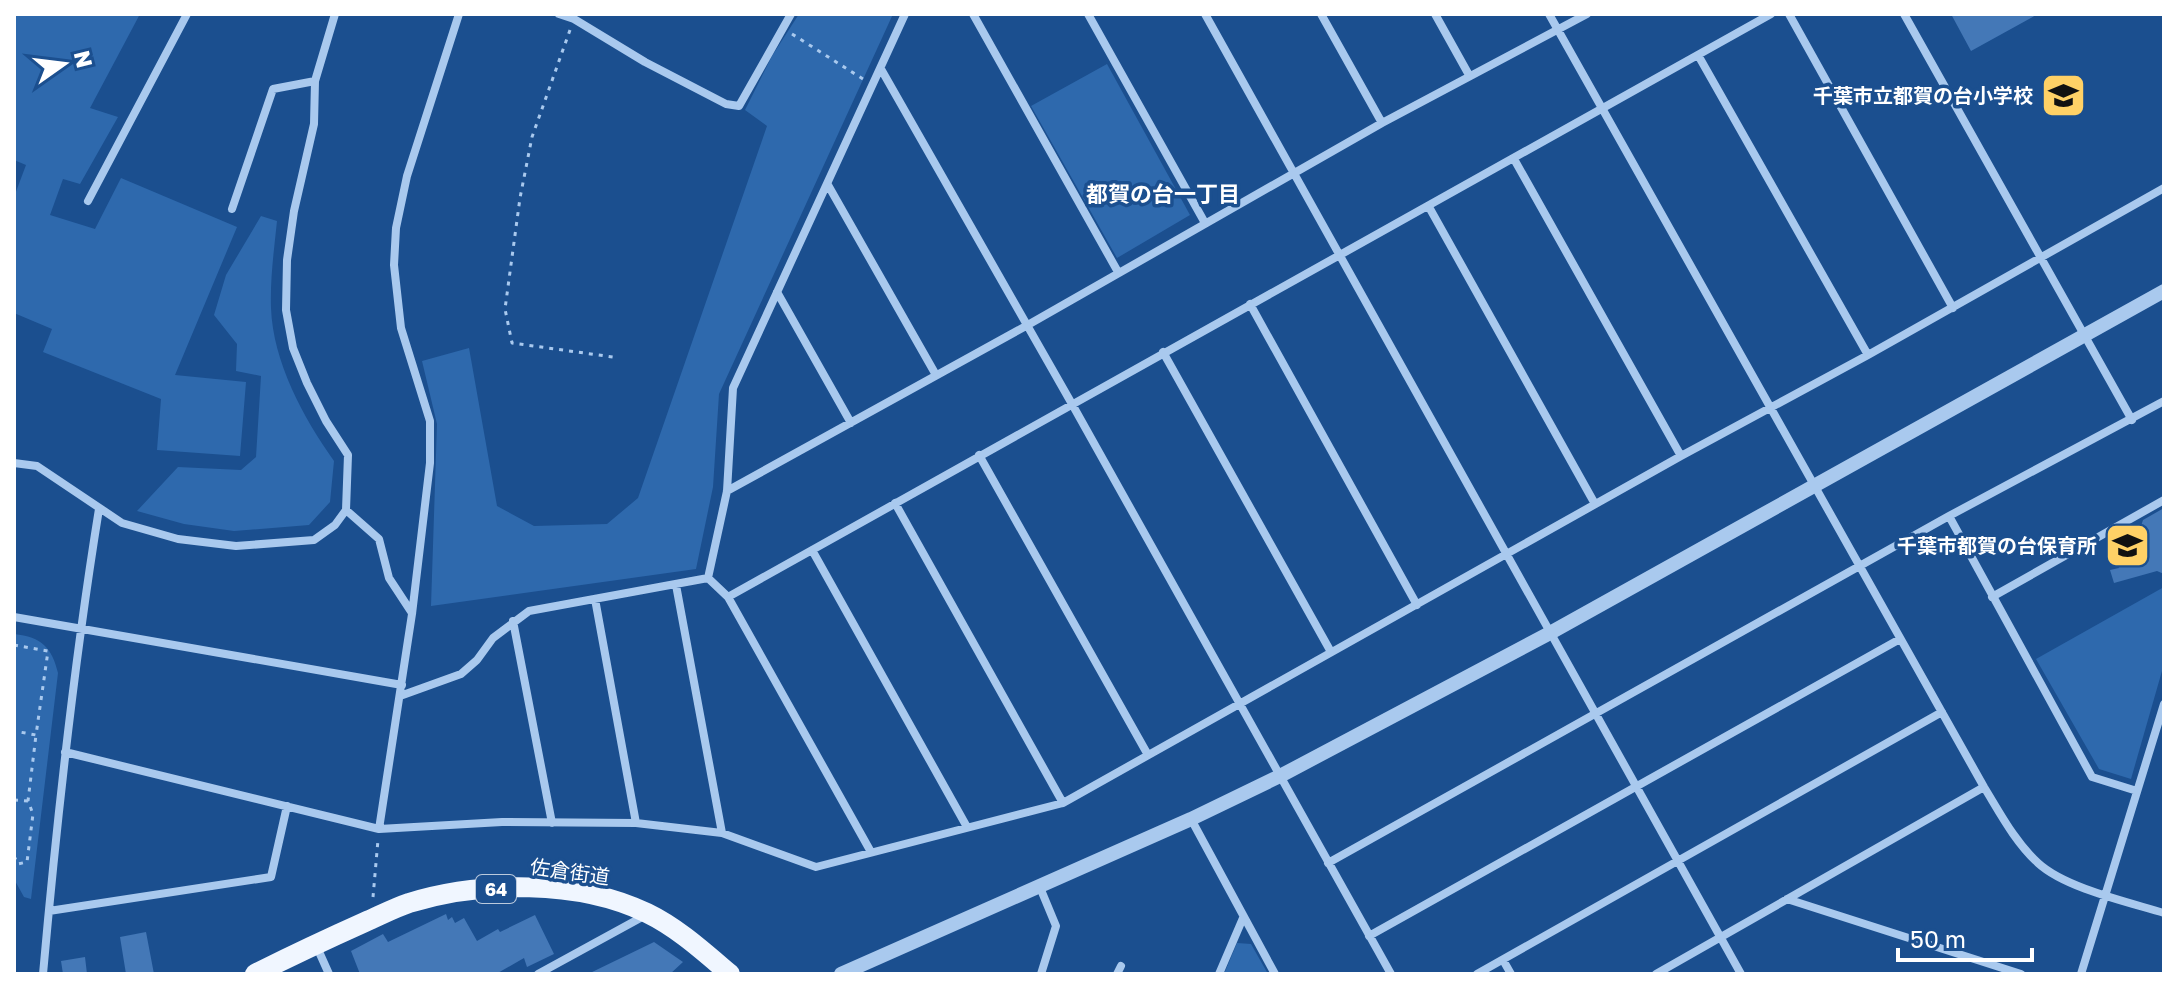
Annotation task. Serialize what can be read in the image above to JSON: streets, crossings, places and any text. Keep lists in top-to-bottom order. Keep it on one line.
{"streets":{"main road":["佐倉街道","64"]},"districts":["都賀の台一丁目"],"places":{"school or university":["千葉市立都賀の台小学校","千葉市都賀の台保育所"]},"scale_bar":"50 m","north":"right"}
